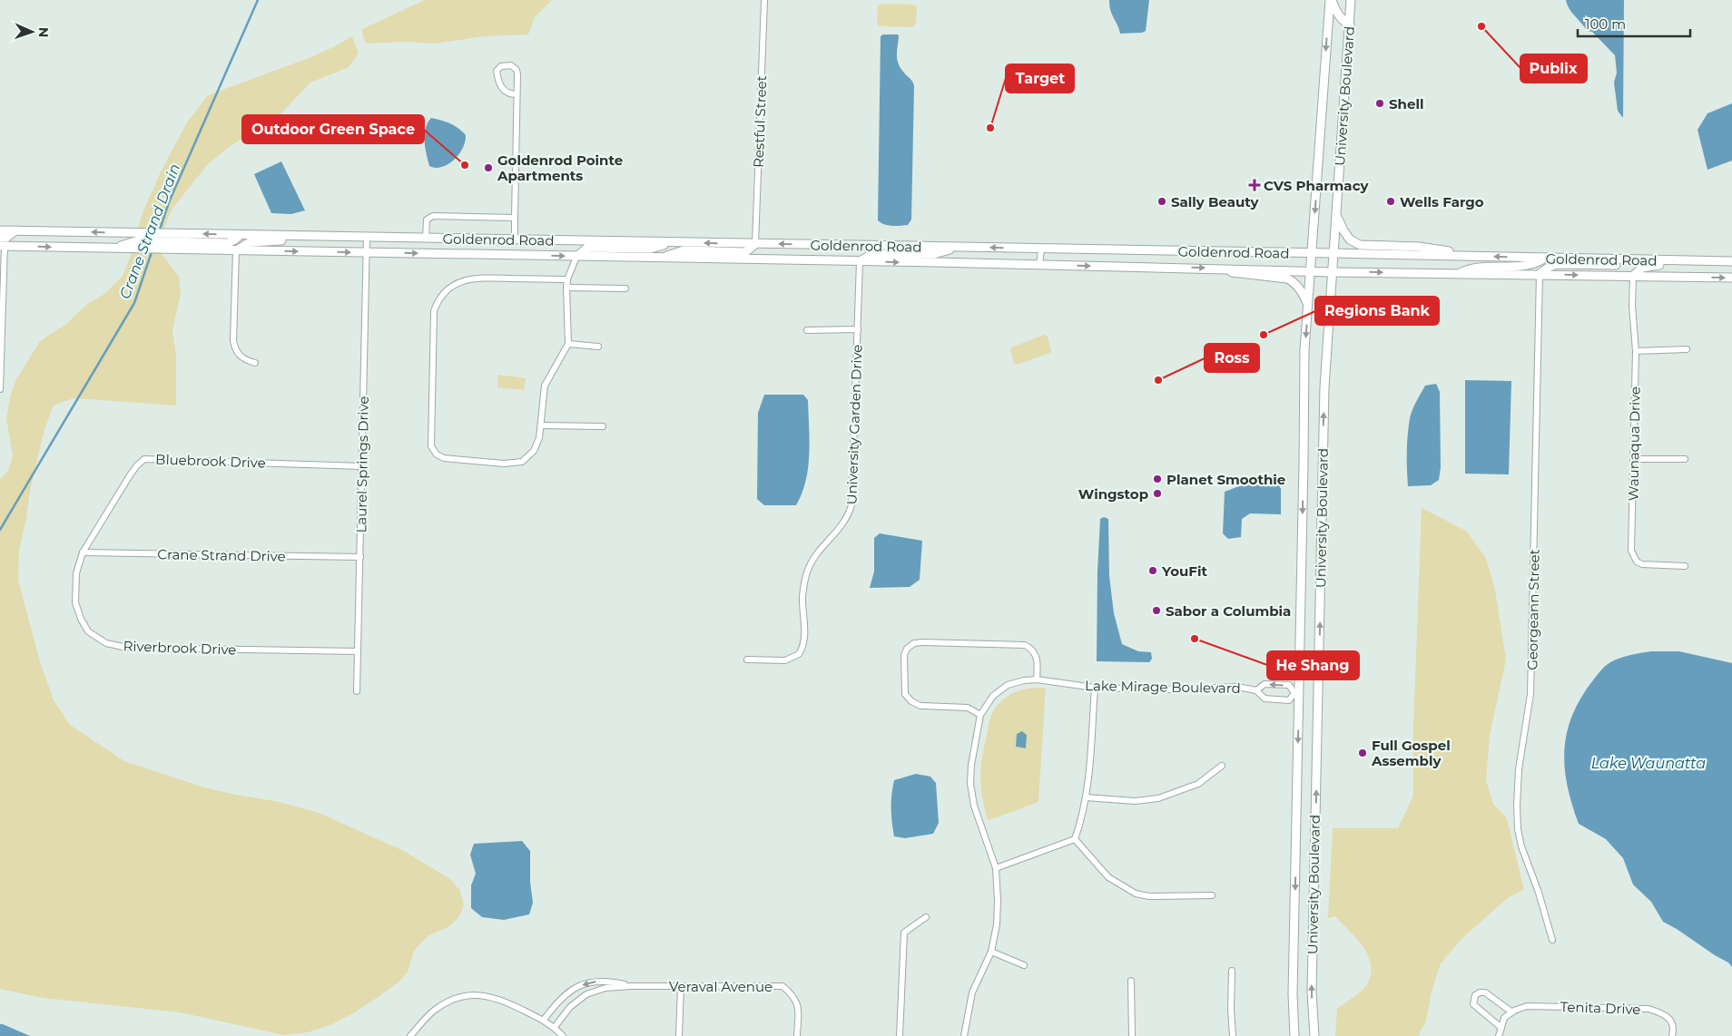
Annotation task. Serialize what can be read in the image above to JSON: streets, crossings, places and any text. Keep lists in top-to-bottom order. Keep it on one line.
{"streets":{"main road":["University Boulevard","Goldenrod Road"],"street":["Restful Street","University Garden Drive","Waunaqua Drive","Bluebrook Drive","Laurel Springs Drive","Crane Strand Drive","Georgeann Street","Riverbrook Drive","Lake Mirage Boulevard","Veraval Avenue","Tenita Drive"]},"crossings":[["University Boulevard","Goldenrod Road"],["University Boulevard","Lake Mirage Boulevard"],["Restful Street","Goldenrod Road"],["Goldenrod Road","University Garden Drive"],["Goldenrod Road","Waunaqua Drive"],["Goldenrod Road","Laurel Springs Drive"],["Goldenrod Road","Georgeann Street"],["Bluebrook Drive","Laurel Springs Drive"],["Bluebrook Drive","Crane Strand Drive"],["Bluebrook Drive","Riverbrook Drive"],["Laurel Springs Drive","Crane Strand Drive"],["Laurel Springs Drive","Riverbrook Drive"],["Crane Strand Drive","Riverbrook Drive"]],"water":["Crane Strand Drain","Lake Waunatta"],"places":{"other":["Publix","Shell","Target","Outdoor Green Space","Goldenrod Pointe Apartments","Sally Beauty","Wells Fargo","Regions Bank","Ross","Planet Smoothie","Wingstop","YouFit","Sabor a Columbia","He Shang","Full Gospel Assembly"],"health":["CVS Pharmacy"]},"scale_bar":"100 m","north":"right"}
